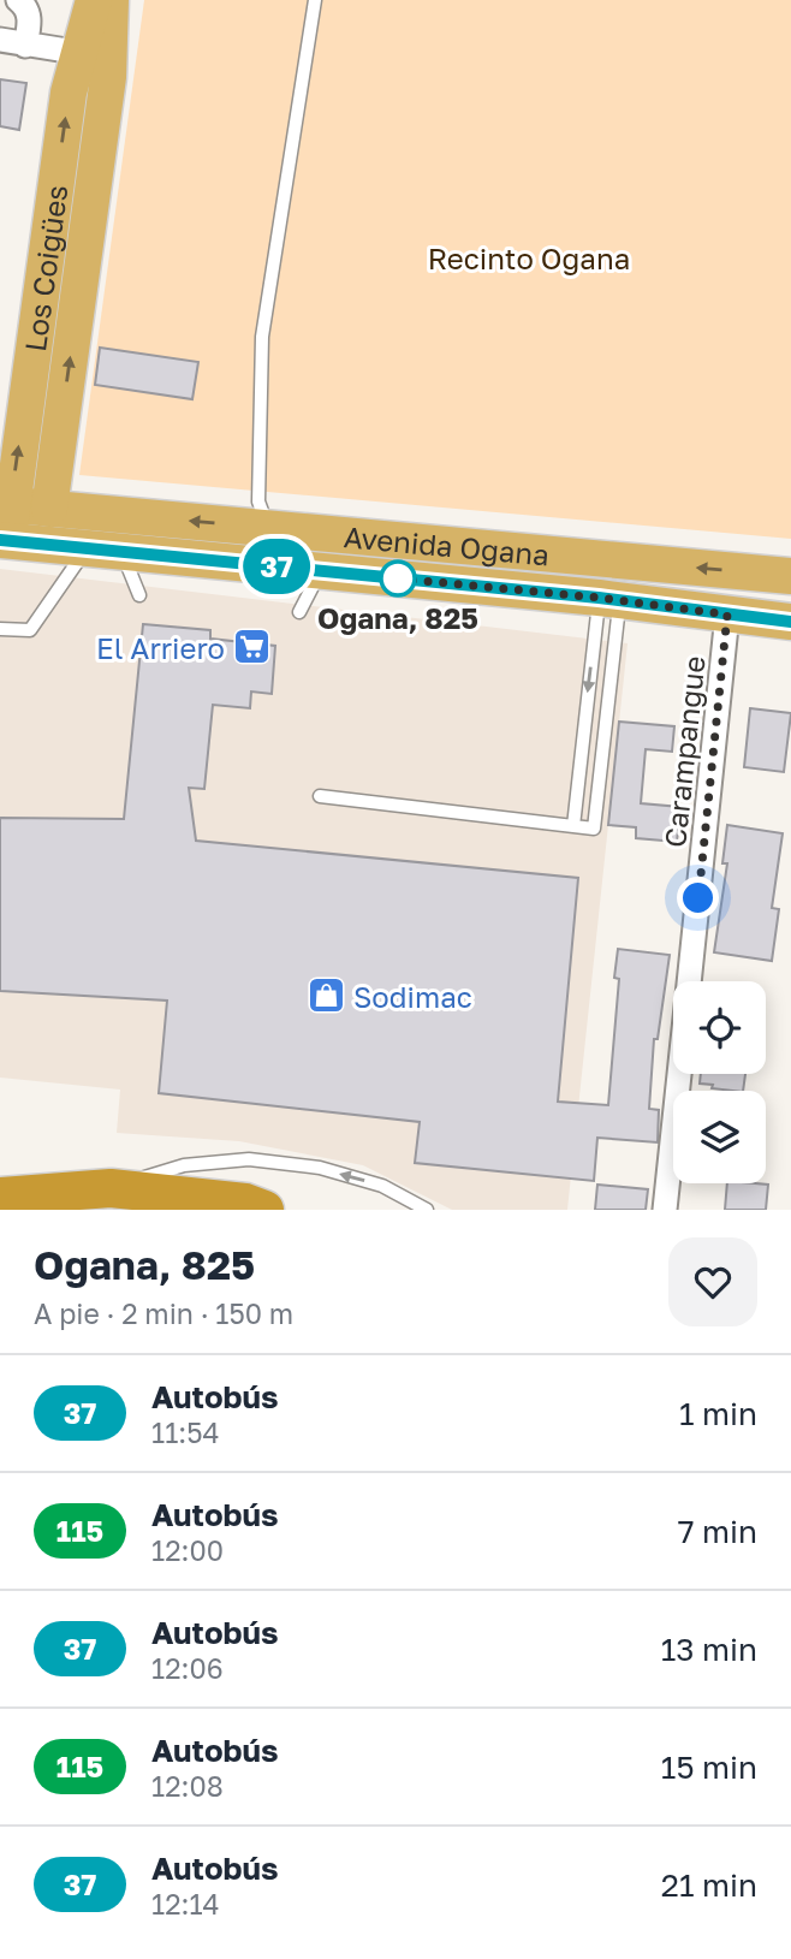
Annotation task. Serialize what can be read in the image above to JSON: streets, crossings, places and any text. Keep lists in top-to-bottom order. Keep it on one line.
{"streets":{"main road":["Los Coigües","Avenida Ogana"],"street":["Carampangue"]},"crossings":[["Los Coigües","Avenida Ogana"],["Avenida Ogana","Carampangue"]],"one_way":["Los Coigües"],"parks":["Recinto Ogana"],"places":{"other":["Ogana, 825"],"supermarket":["El Arriero"],"shop":["Sodimac"]},"lines":["bus line 37"],"page":{"on_map":"37","heading":["Ogana, 825","A pie · 2 min · 150 m"],"list":[{"mark":"37","name":"Autobús","note":"11:54","value":"1 min"},{"mark":"115","name":"Autobús","note":"12:00","value":"7 min"},{"mark":"37","name":"Autobús","note":"12:06","value":"13 min"},{"mark":"115","name":"Autobús","note":"12:08","value":"15 min"},{"mark":"37","name":"Autobús","note":"12:14","value":"21 min"}]}}
